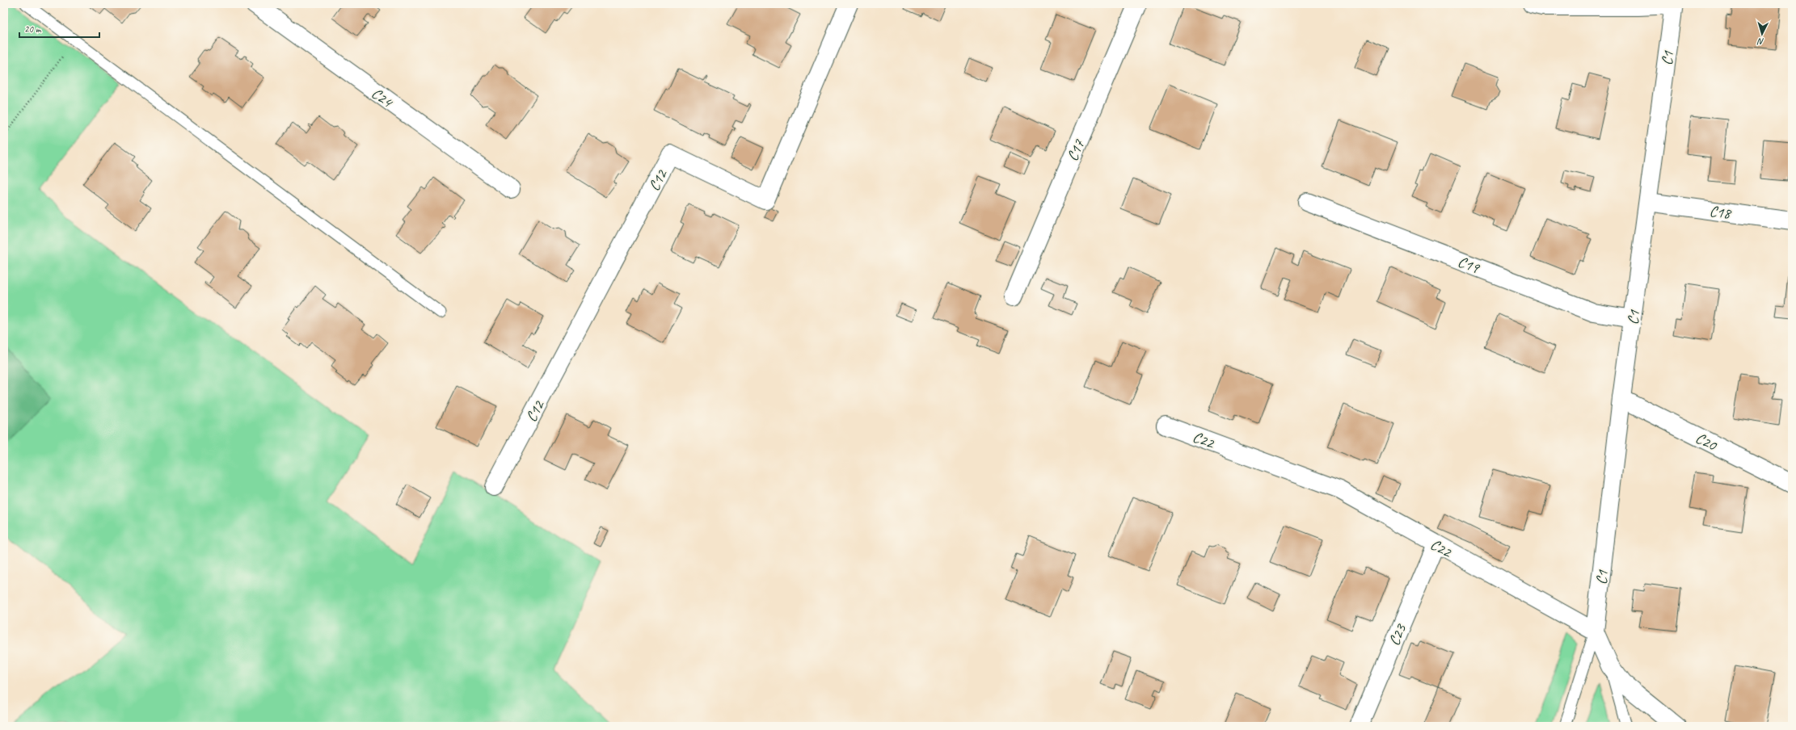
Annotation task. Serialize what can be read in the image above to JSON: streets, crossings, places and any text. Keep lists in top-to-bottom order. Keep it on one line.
{"streets":{"street":["C1","C24","C17","C12","C18","C19","C22","C20","C23"]},"crossings":[["C1","C18"],["C1","C19"],["C1","C22"],["C1","C20"],["C22","C23"]],"scale_bar":"20 m","north":"bottom"}
